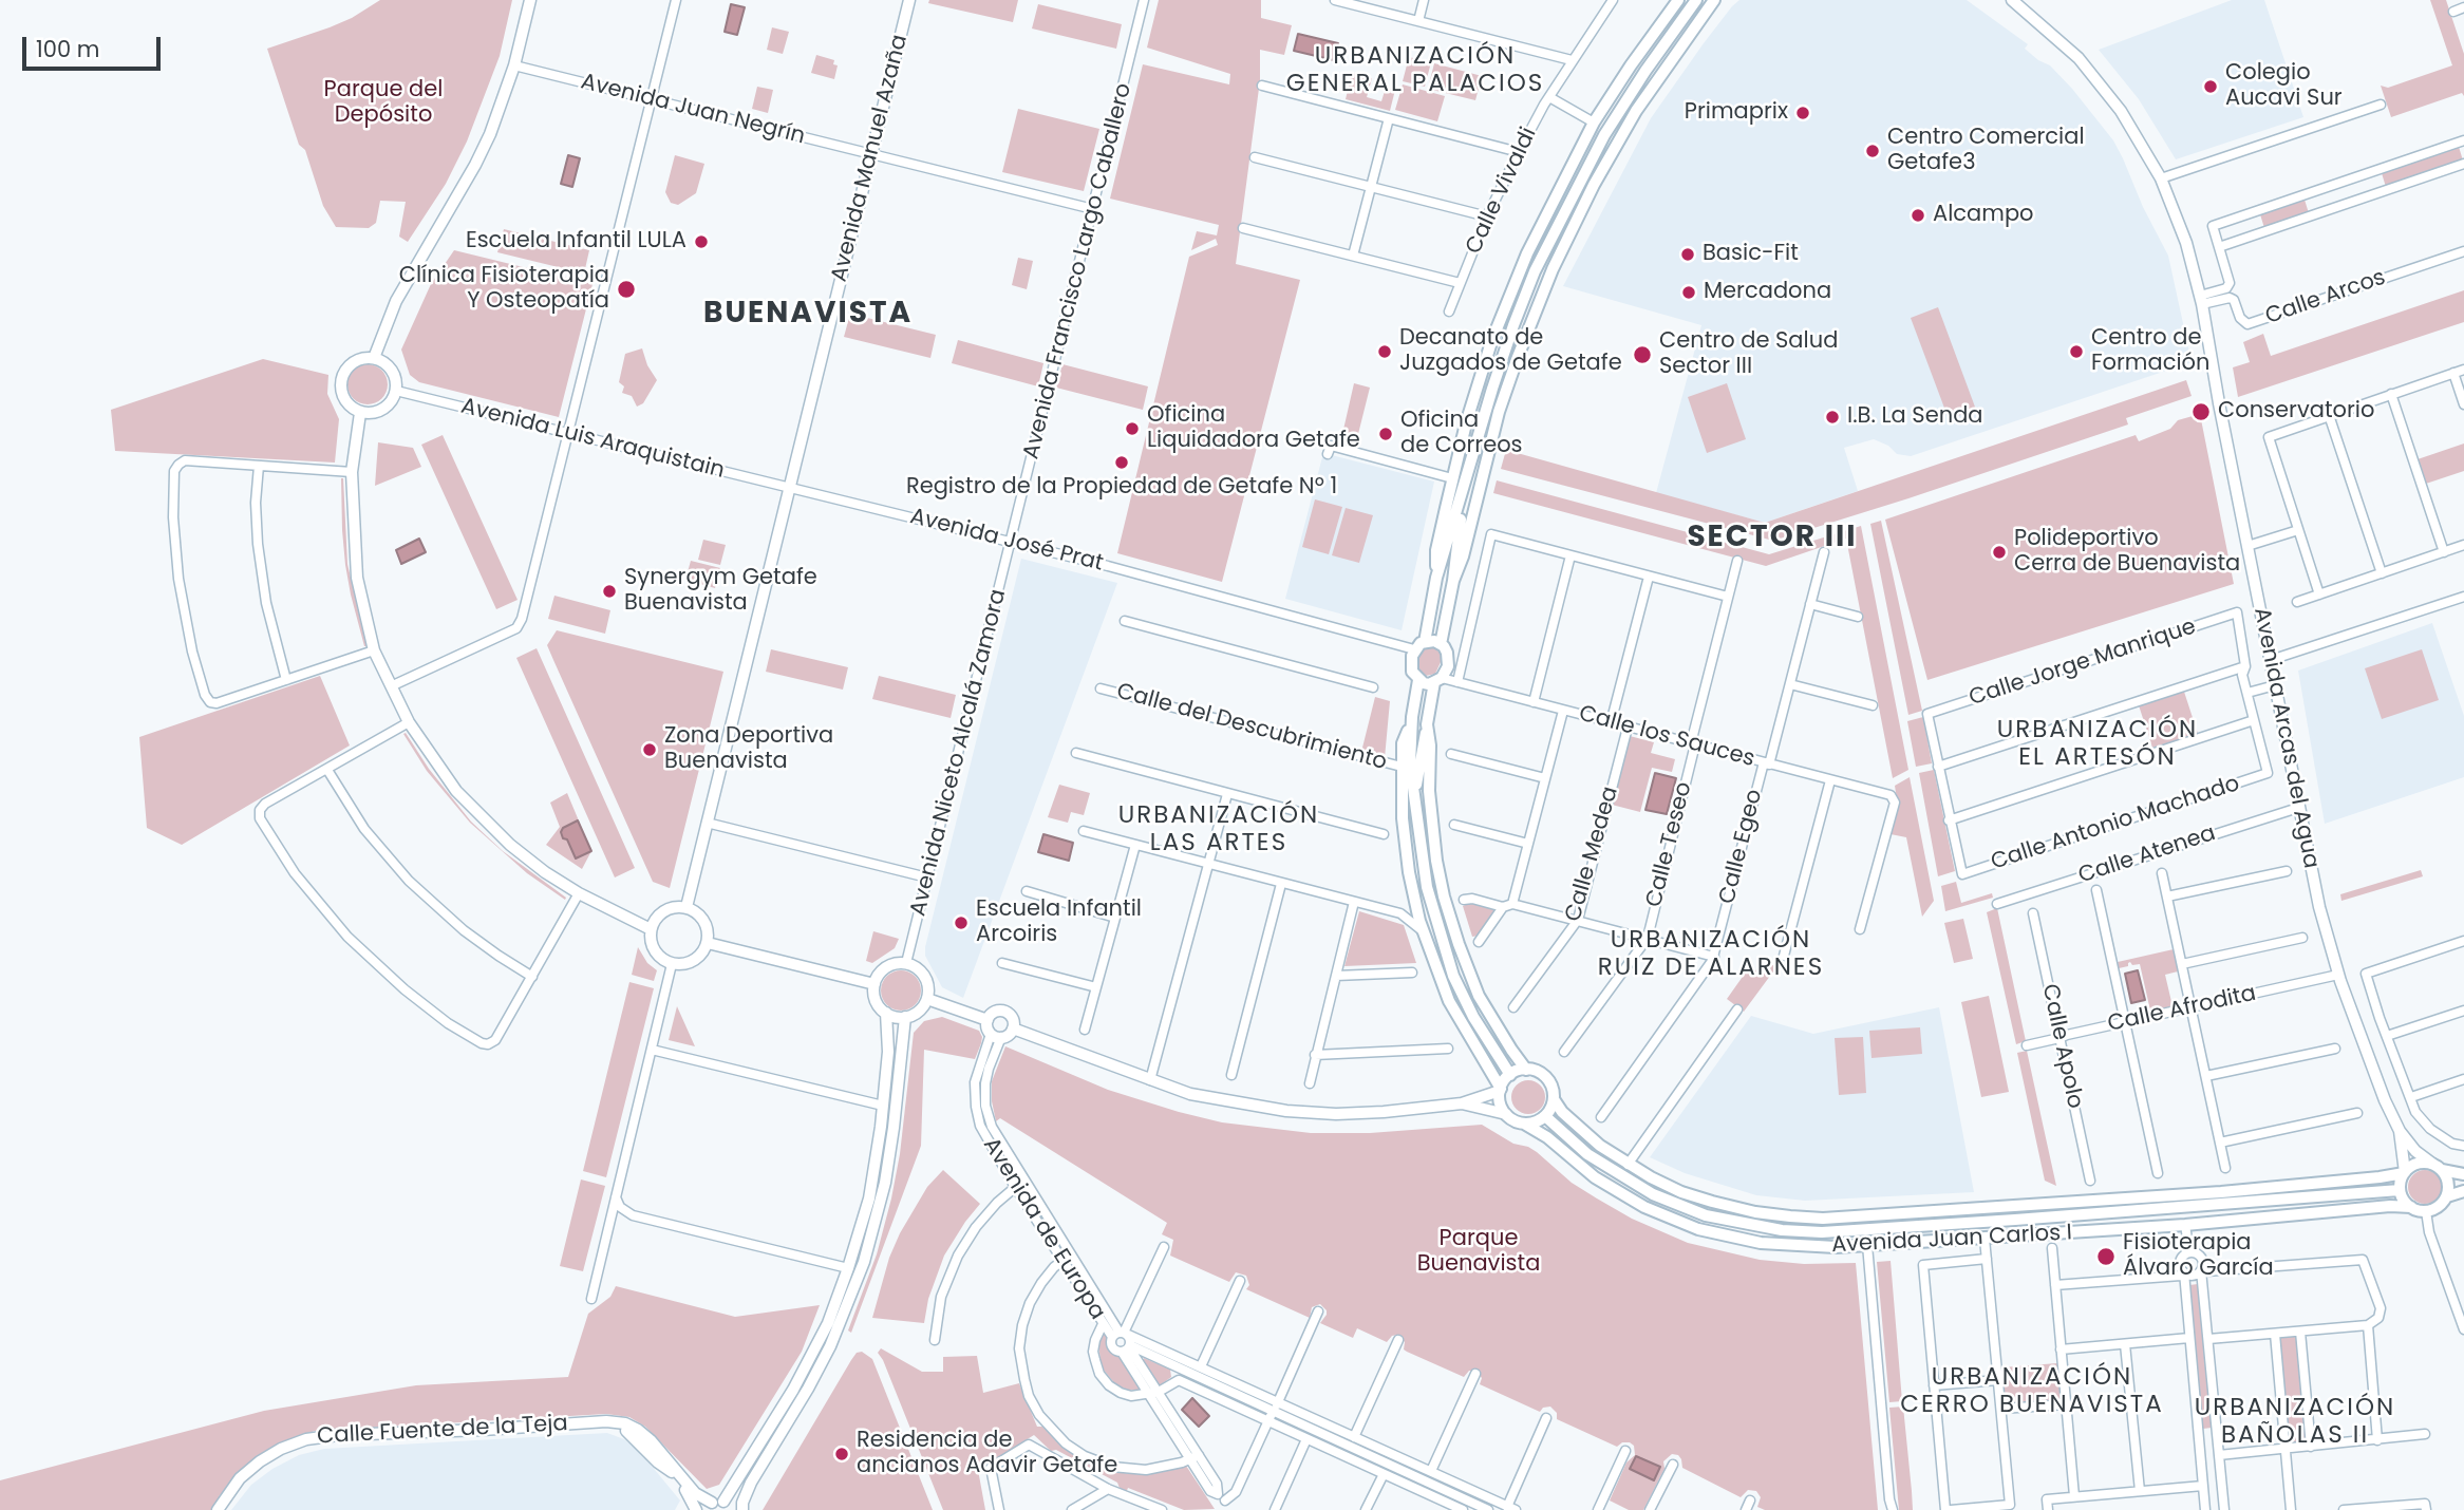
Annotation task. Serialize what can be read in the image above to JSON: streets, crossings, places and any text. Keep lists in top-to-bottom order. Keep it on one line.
{"streets":{"main road":["Avenida Juan Carlos I"],"street":["Avenida Juan Negrín","Avenida Manuel Azaña","Calle Vivaldi","Avenida Francisco Largo Caballero","Calle Arcos","Avenida Luis Araquistain","Avenida José Prat","Calle Jorge Manrique","Calle del Descubrimiento","Calle los Sauces","Avenida Arcas del Agua","Avenida Niceto Alcalá Zamora","Calle Antonio Machado","Calle Teseo","Calle Egeo","Calle Medea","Calle Atenea","Calle Afrodita","Calle Apolo","Avenida de Europa","Calle Fuente de la Teja"]},"crossings":[["Avenida Juan Negrín","Avenida Manuel Azaña"],["Avenida Juan Negrín","Avenida Francisco Largo Caballero"],["Avenida Manuel Azaña","Avenida Luis Araquistain"],["Avenida Manuel Azaña","Avenida José Prat"],["Avenida Francisco Largo Caballero","Avenida José Prat"],["Avenida Francisco Largo Caballero","Avenida Niceto Alcalá Zamora"],["Calle Arcos","Avenida Arcas del Agua"],["Avenida Luis Araquistain","Avenida José Prat"],["Avenida José Prat","Calle los Sauces"],["Avenida José Prat","Avenida Niceto Alcalá Zamora"],["Calle los Sauces","Calle Teseo"],["Calle los Sauces","Calle Egeo"],["Calle los Sauces","Calle Medea"],["Avenida Arcas del Agua","Calle Atenea"],["Avenida Arcas del Agua","Calle Afrodita"],["Avenida Arcas del Agua","Avenida Juan Carlos I"],["Calle Atenea","Calle Afrodita"],["Calle Afrodita","Calle Apolo"]],"districts":["URBANIZACIÓN GENERAL PALACIOS","BUENAVISTA","SECTOR III","URBANIZACIÓN EL ARTESÓN","URBANIZACIÓN LAS ARTES","URBANIZACIÓN RUIZ DE ALARNES","URBANIZACIÓN CERRO BUENAVISTA","URBANIZACIÓN BAÑOLAS II"],"parks":["Parque del Depósito","Parque Buenavista"],"places":["Colegio Aucavi Sur","Primaprix","Centro Comercial Getafe3","Alcampo","Escuela Infantil LULA","Basic-Fit","Clínica Fisioterapia Y Osteopatía","Mercadona","Decanato de Juzgados de Getafe","Centro de Formación","Centro de Salud Sector III","Conservatorio","I.B. La Senda","Oficina Liquidadora Getafe","Oficina de Correos","Registro de la Propiedad de Getafe Nº 1","Polideportivo Cerra de Buenavista","Synergym Getafe Buenavista","Zona Deportiva Buenavista","Escuela Infantil Arcoiris","Fisioterapia Álvaro García","Residencia de ancianos Adavir Getafe"],"scale_bar":"100 m"}
